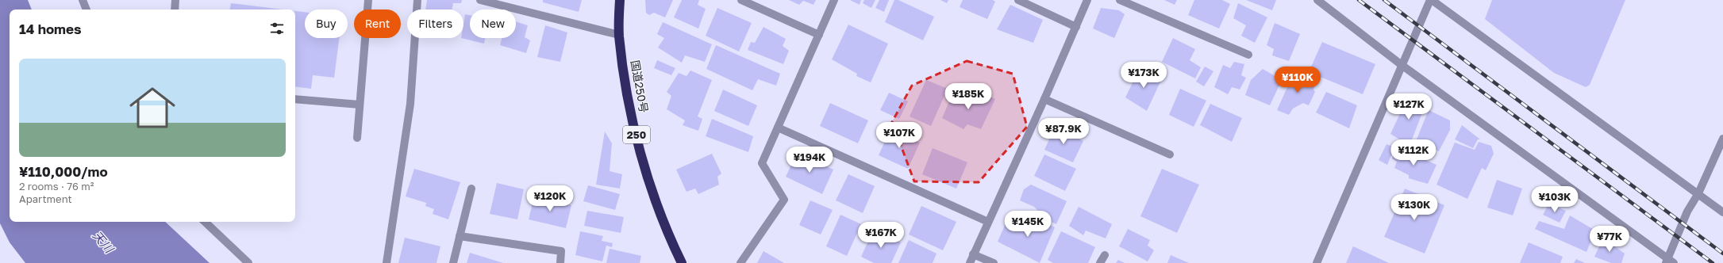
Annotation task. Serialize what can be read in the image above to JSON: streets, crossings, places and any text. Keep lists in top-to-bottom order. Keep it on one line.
{"streets":{"highway":["国道250号","250"]},"water":["天川"],"page":{"chip":["Buy","Rent","Filters","New"],"heading":"14 homes","list":[{"name":"¥110,000/mo","note":"2 rooms · 76 m² · Apartment"}],"price":["¥173K","¥110K","¥185K","¥127K","¥87.9K","¥107K","¥112K","¥194K","¥120K","¥103K","¥130K","¥145K","¥167K","¥77K"]}}
